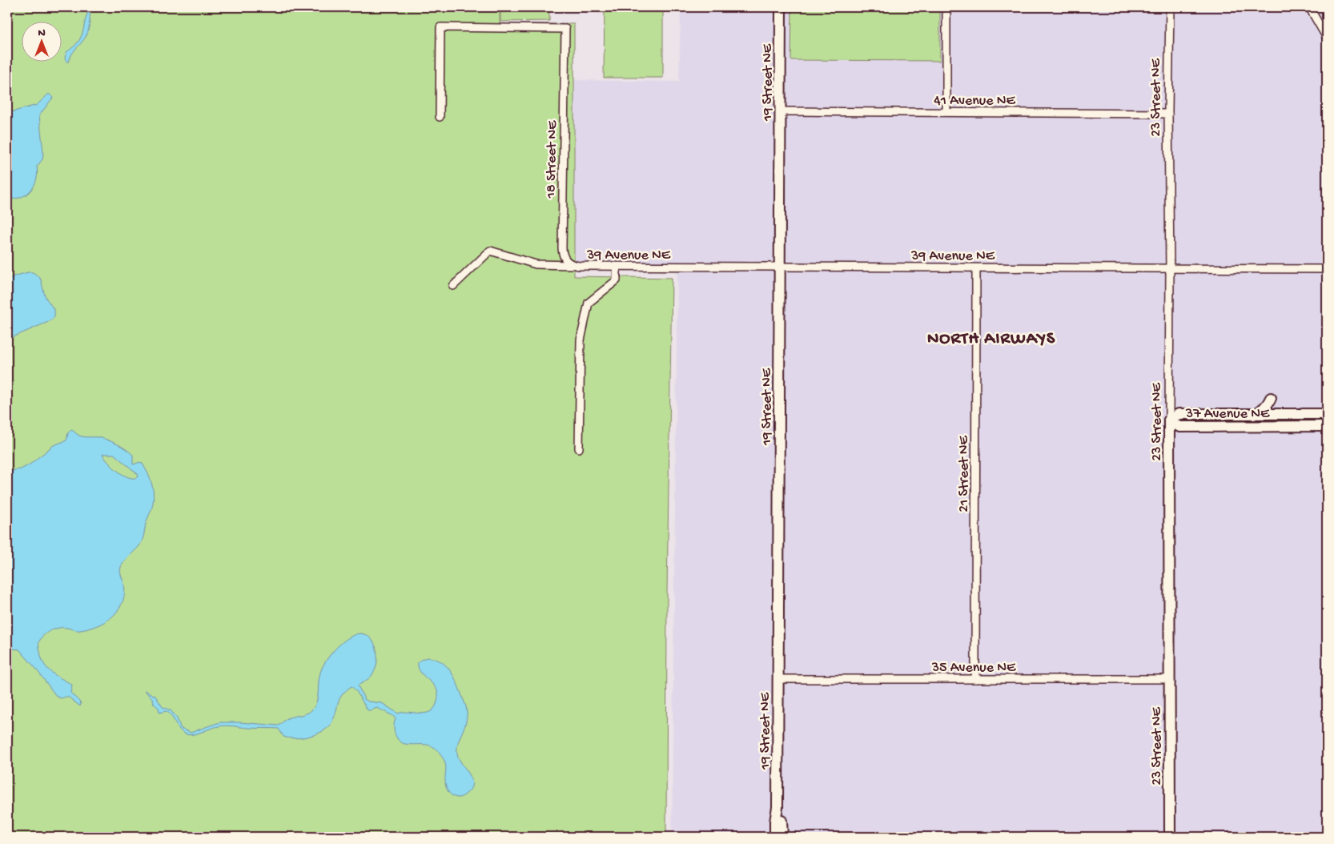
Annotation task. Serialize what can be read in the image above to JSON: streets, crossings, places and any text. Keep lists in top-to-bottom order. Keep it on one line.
{"streets":{"street":["19 Street NE","23 Street NE","41 Avenue NE","18 Street NE","39 Avenue NE","37 Avenue NE","21 Street NE","35 Avenue NE"]},"crossings":[["19 Street NE","41 Avenue NE"],["19 Street NE","39 Avenue NE"],["19 Street NE","35 Avenue NE"],["23 Street NE","41 Avenue NE"],["23 Street NE","39 Avenue NE"],["23 Street NE","37 Avenue NE"],["23 Street NE","35 Avenue NE"],["18 Street NE","39 Avenue NE"],["39 Avenue NE","21 Street NE"],["21 Street NE","35 Avenue NE"]],"districts":["NORTH AIRWAYS"],"north":"top"}
